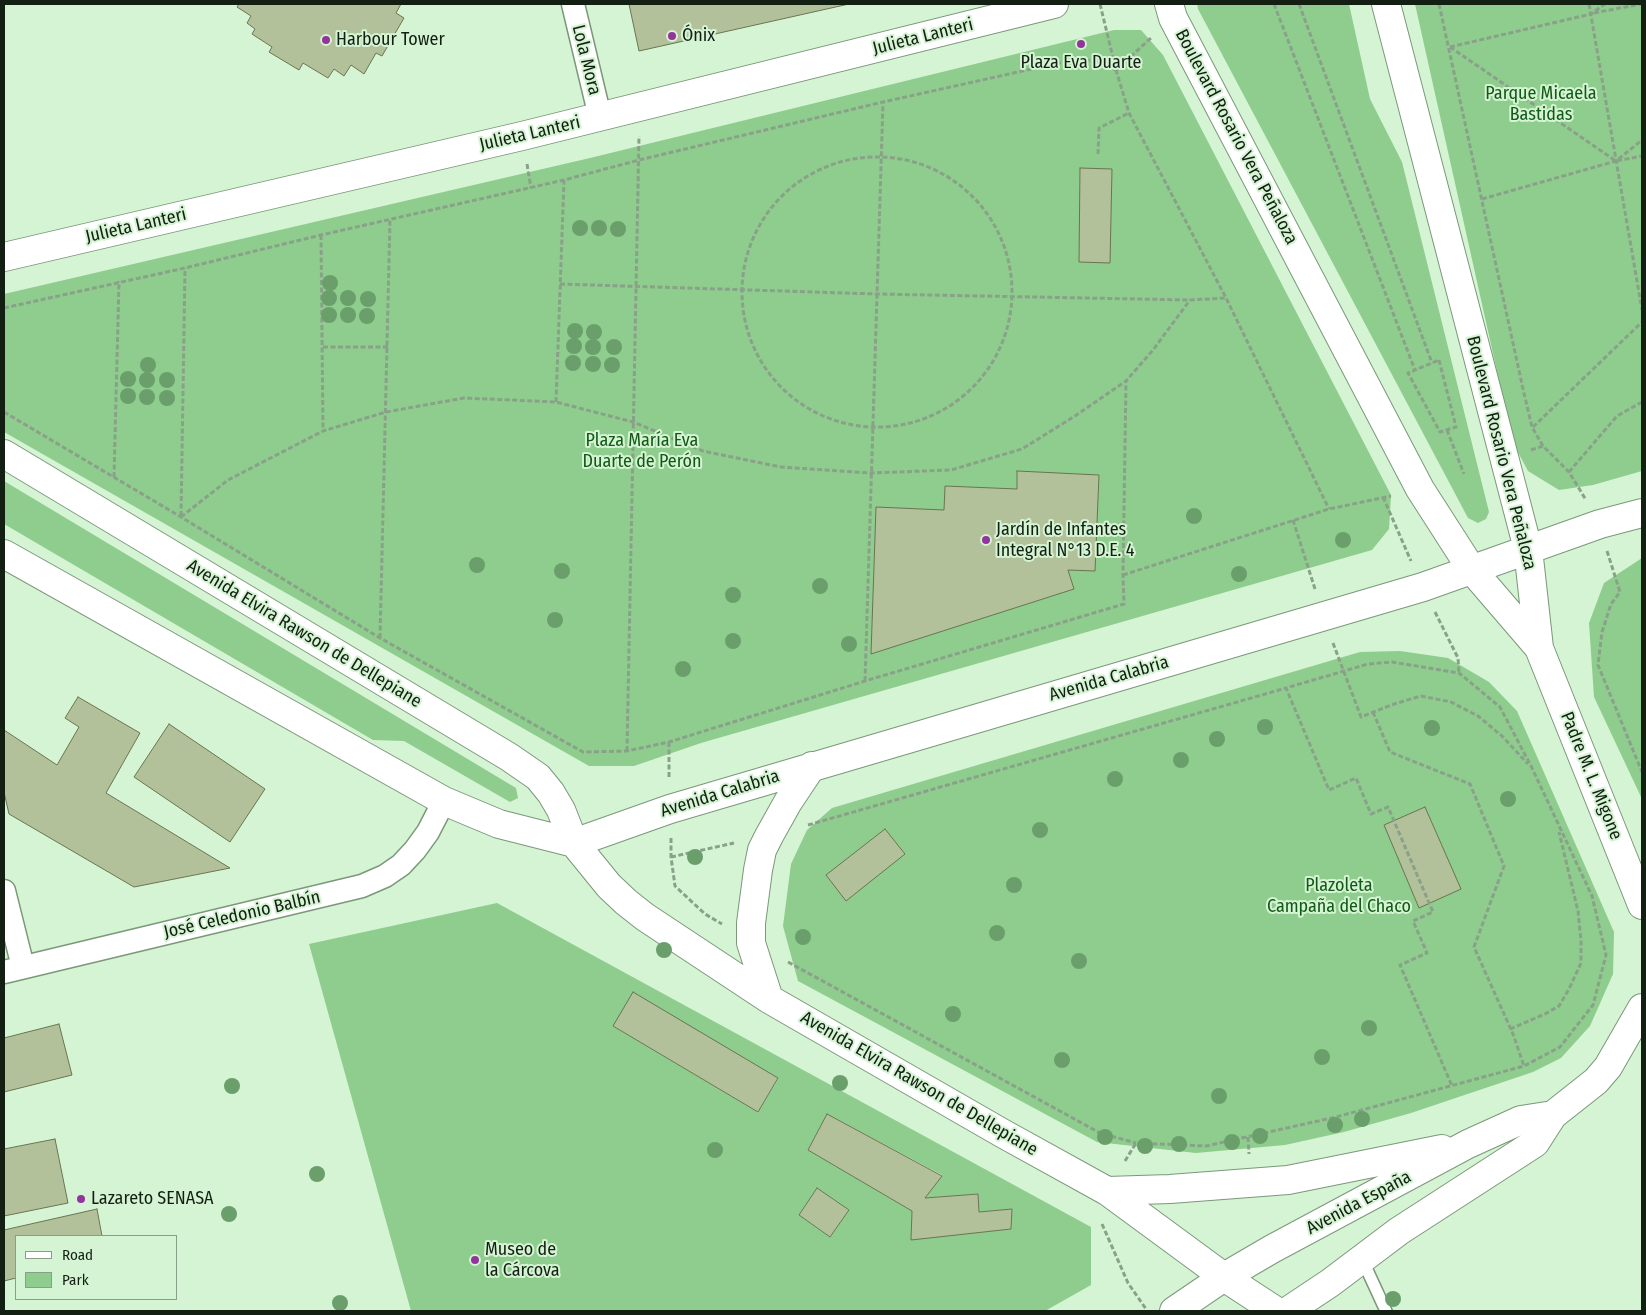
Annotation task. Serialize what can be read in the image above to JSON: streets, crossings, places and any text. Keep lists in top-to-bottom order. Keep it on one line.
{"streets":{"main road":["Julieta Lanteri","Boulevard Rosario Vera Peñaloza","Avenida Elvira Rawson de Dellepiane","Avenida Calabria","Padre M. L. Migone","Avenida España"],"street":["Lola Mora","José Celedonio Balbín"]},"crossings":[["Julieta Lanteri","Lola Mora"],["Boulevard Rosario Vera Peñaloza","Avenida Calabria"],["Boulevard Rosario Vera Peñaloza","Padre M. L. Migone"],["Avenida Elvira Rawson de Dellepiane","Avenida Calabria"],["Avenida Elvira Rawson de Dellepiane","Avenida España"]],"parks":["Parque Micaela Bastidas","Plaza María Eva Duarte de Perón","Plazoleta Campaña del Chaco"],"places":["Ónix","Harbour Tower","Plaza Eva Duarte","Jardín de Infantes Integral N°13 D.E. 4","Lazareto SENASA","Museo de la Cárcova"],"legend":["Road","Park"]}
